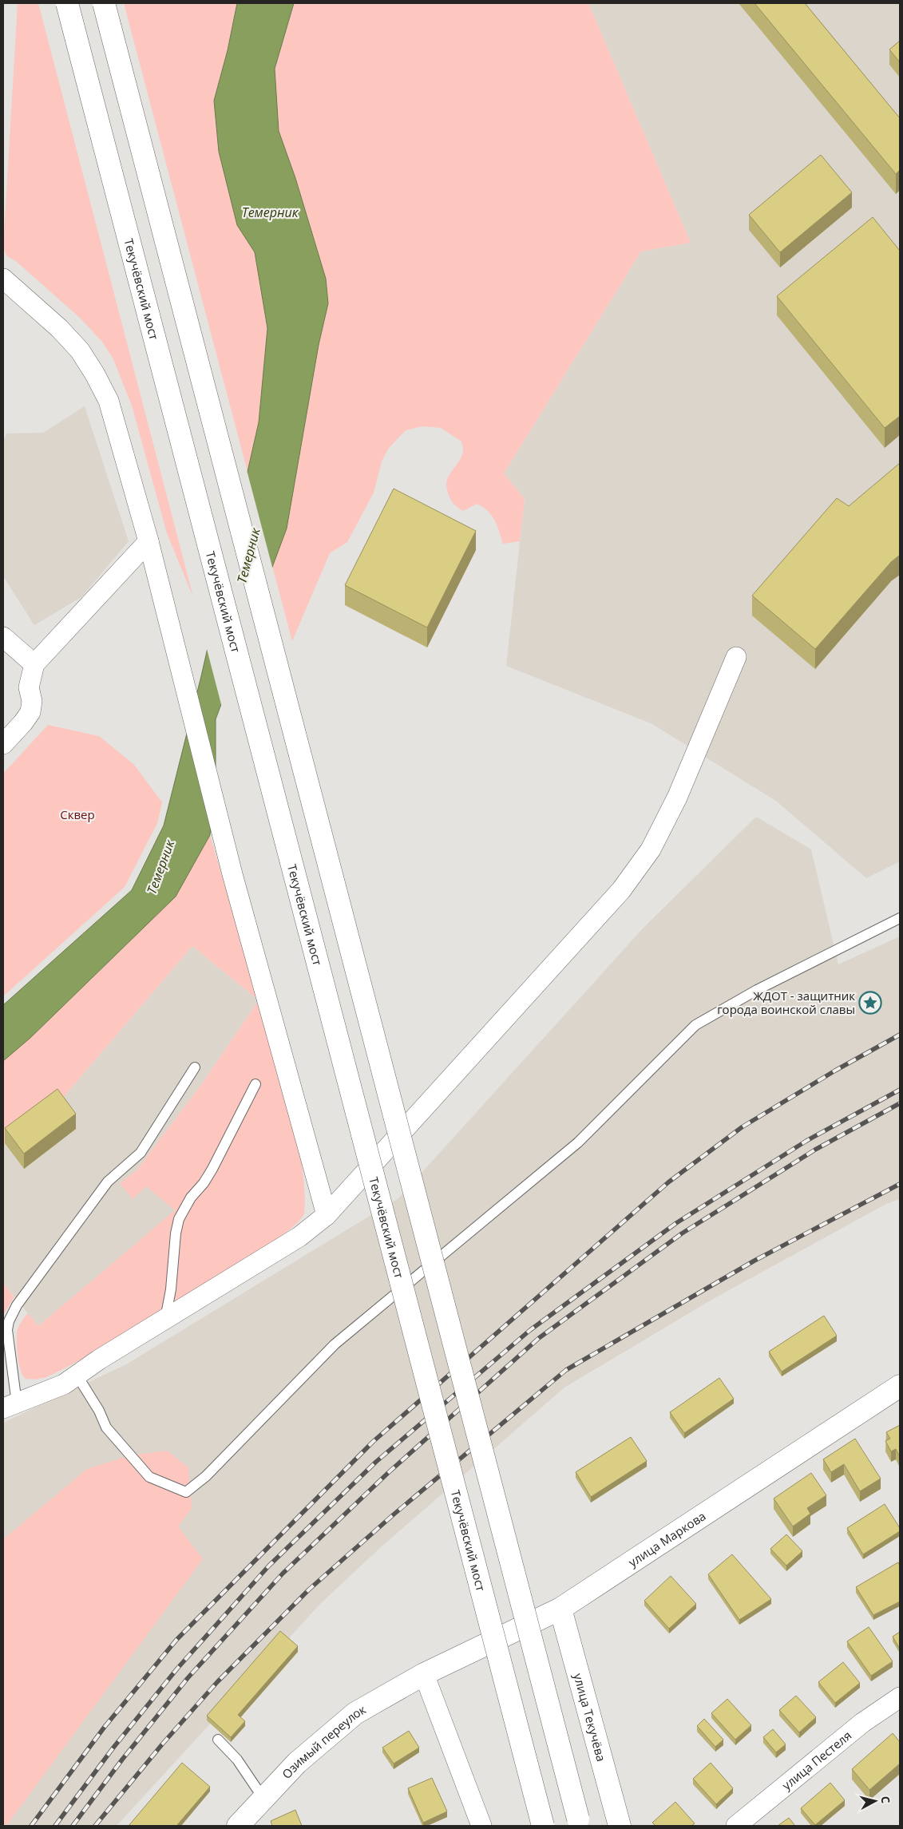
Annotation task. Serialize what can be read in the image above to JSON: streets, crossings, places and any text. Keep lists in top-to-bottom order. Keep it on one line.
{"streets":{"main road":["Текучёвский мост","улица Маркова","улица Текучёва","Озимый переулок"],"street":["улица Пестеля"]},"crossings":[["улица Маркова","улица Текучёва"],["улица Маркова","Озимый переулок"]],"water":["Темерник"],"parks":["Сквер"],"places":{"place":["ЖДОТ - защитник города воинской славы"]},"north":"right"}
